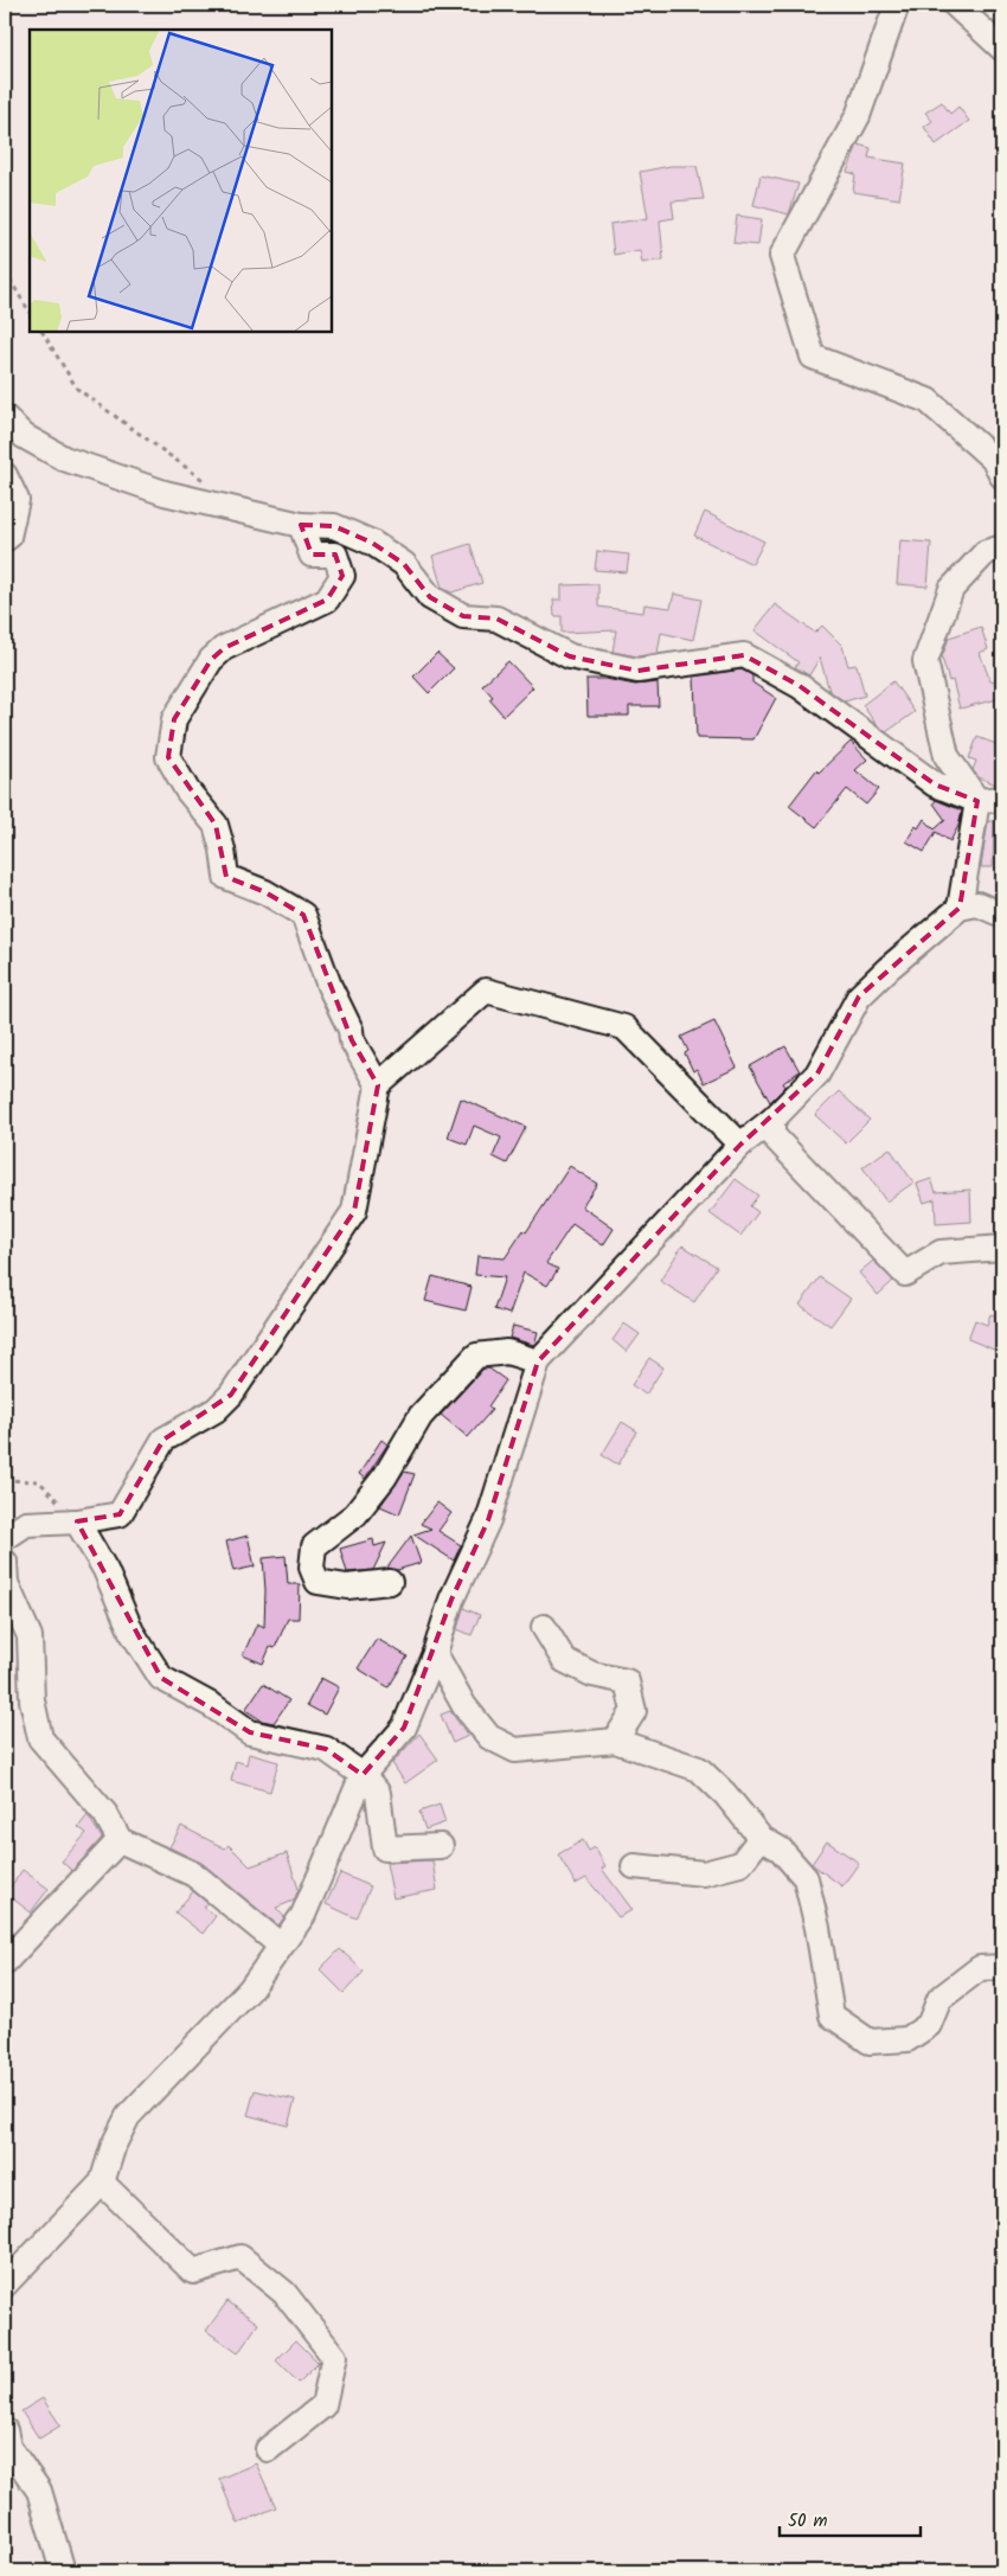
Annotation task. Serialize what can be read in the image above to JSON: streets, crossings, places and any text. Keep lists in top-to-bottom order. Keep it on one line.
{"scale_bar":"50 m"}
